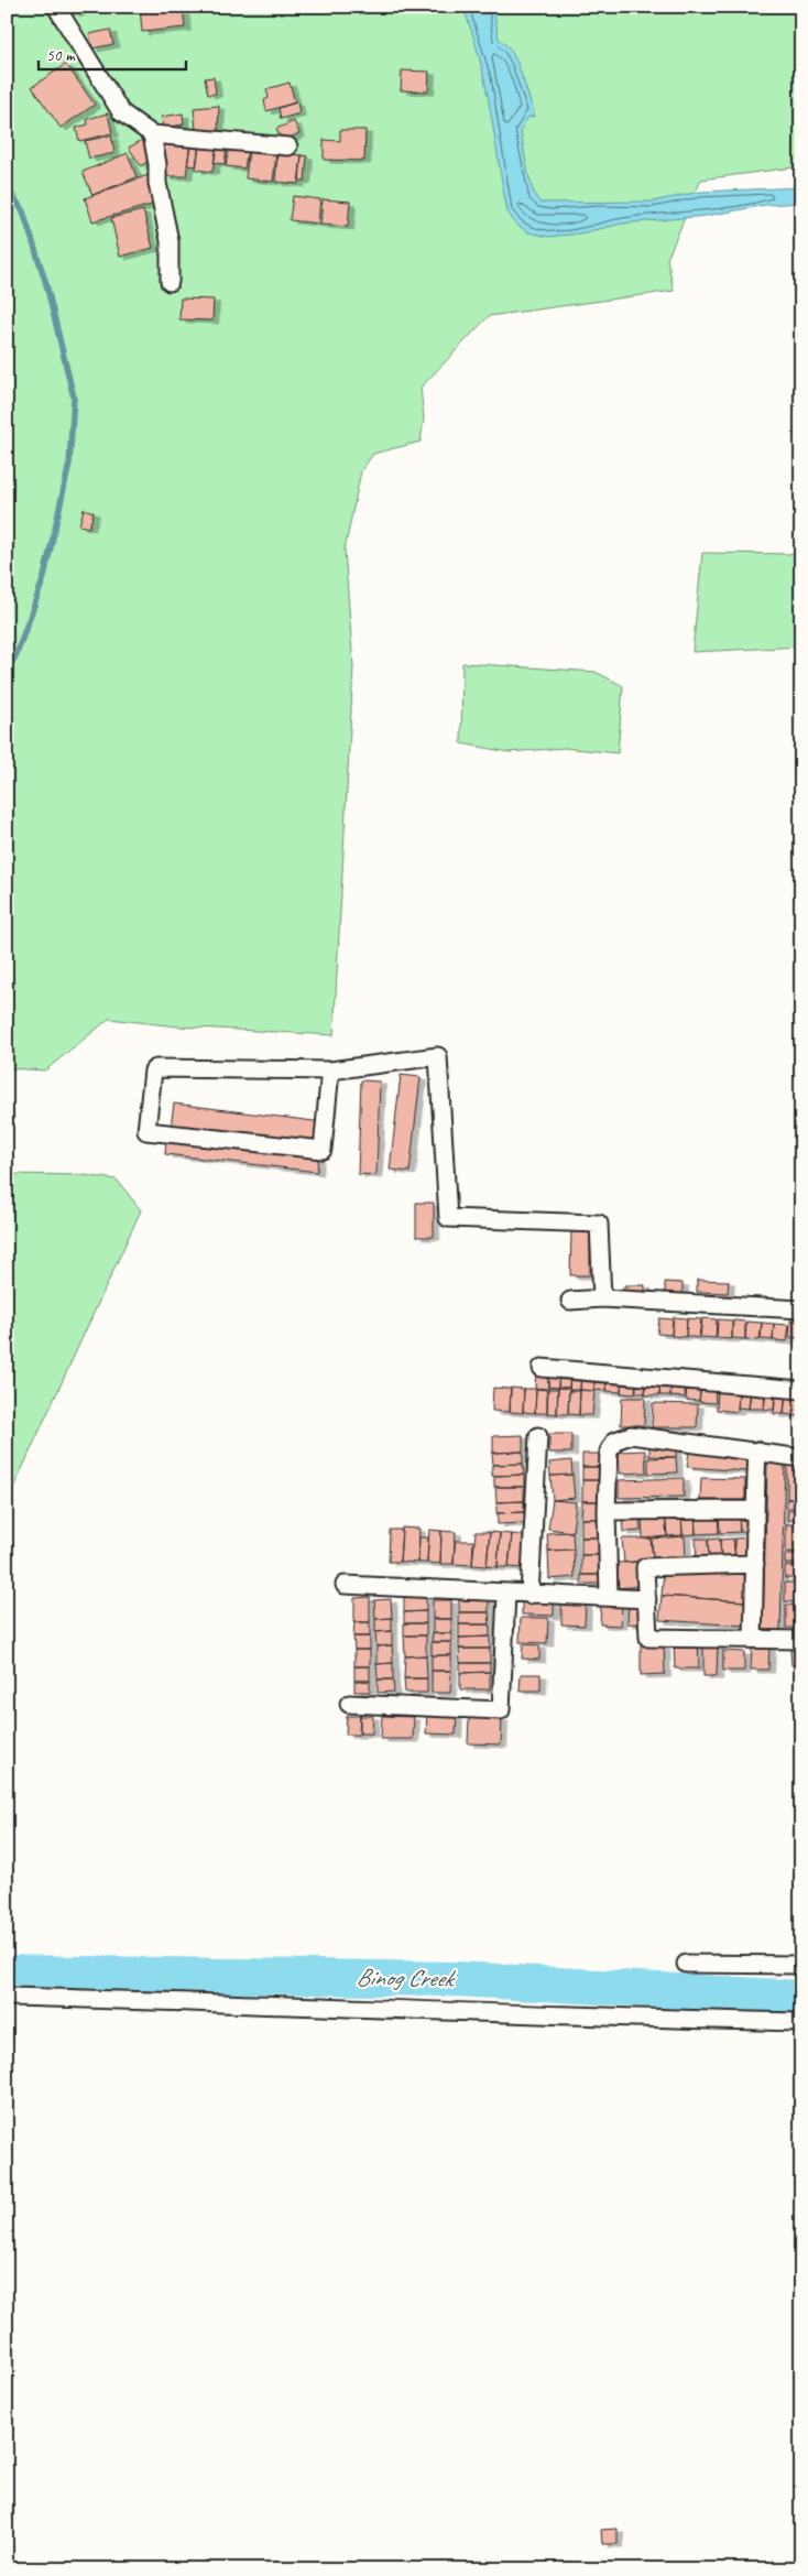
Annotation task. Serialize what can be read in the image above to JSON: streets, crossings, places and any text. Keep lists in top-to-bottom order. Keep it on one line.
{"water":["Binog Creek"],"scale_bar":"50 m"}
